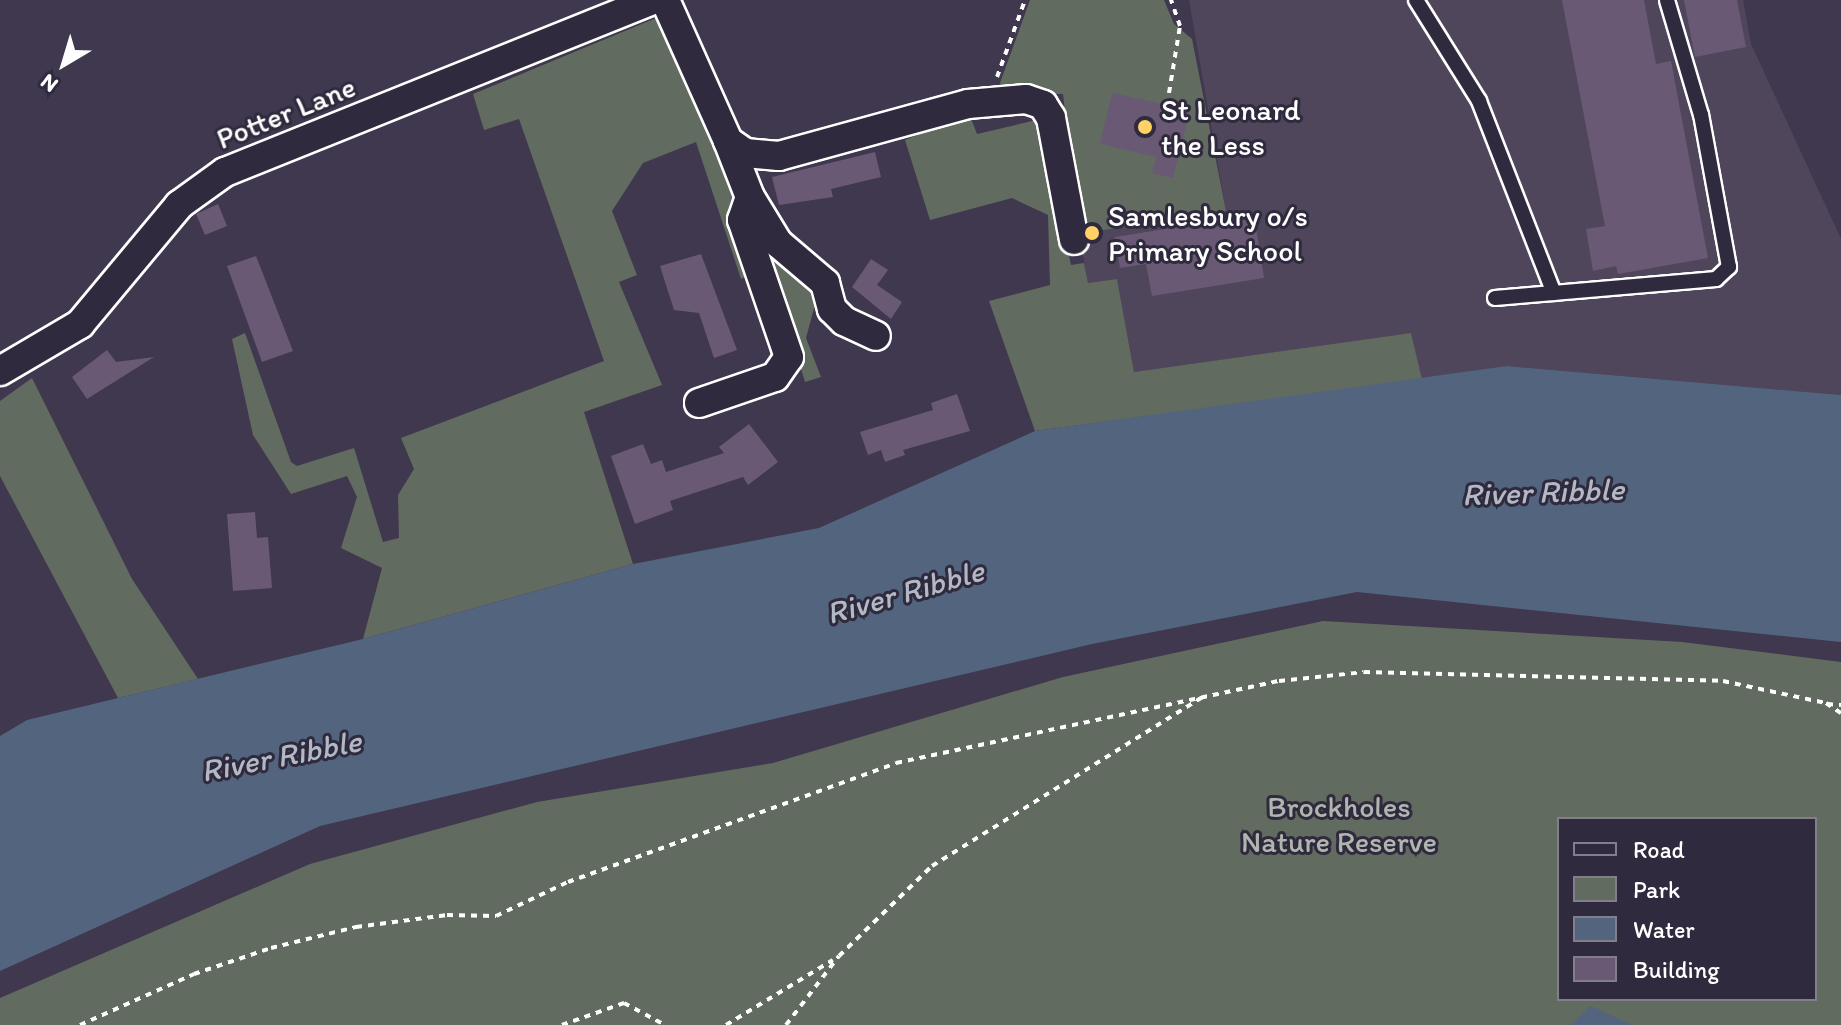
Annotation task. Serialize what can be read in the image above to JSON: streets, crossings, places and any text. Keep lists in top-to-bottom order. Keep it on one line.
{"streets":{"street":["Potter Lane"]},"water":["River Ribble"],"parks":["Brockholes Nature Reserve"],"places":["St Leonard the Less","Samlesbury o/s Primary School"],"legend":["Road","Park","Water","Building"],"north":"bottom left"}
